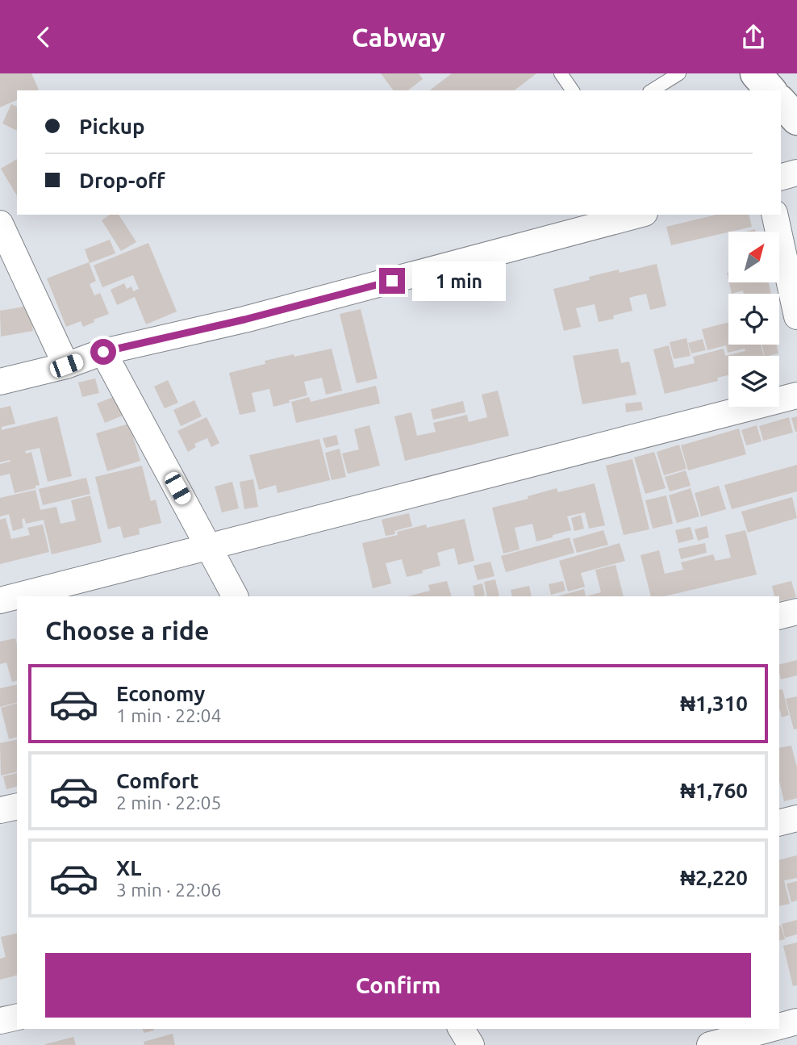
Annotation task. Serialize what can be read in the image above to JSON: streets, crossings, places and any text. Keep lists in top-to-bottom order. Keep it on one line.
{"north":"top right","page":{"header":"Cabway","banner":["Pickup","Drop-off"],"bubble":"1 min","heading":"Choose a ride","list":[{"name":"Economy","note":"1 min · 22:04","value":"₦1,310"},{"name":"Comfort","note":"2 min · 22:05","value":"₦1,760"},{"name":"XL","note":"3 min · 22:06","value":"₦2,220"}],"buttons":"Confirm"}}
